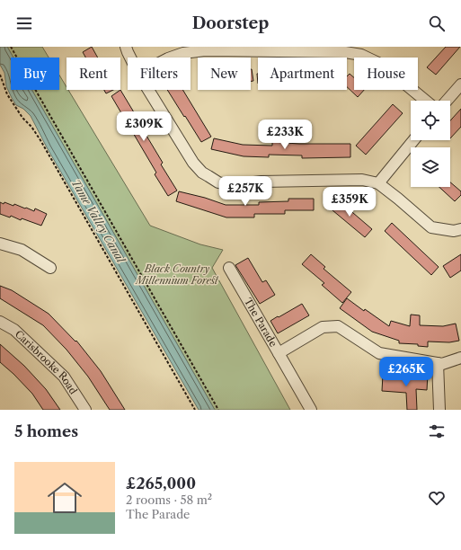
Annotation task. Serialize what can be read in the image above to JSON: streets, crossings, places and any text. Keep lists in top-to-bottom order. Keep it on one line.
{"streets":{"street":["The Parade","Carisbrooke Road"]},"water":["Tame Valley Canal"],"parks":["Black Country Millennium Forest"],"page":{"header":"Doorstep","chip":["Buy","Rent","Filters","New","Apartment","House"],"price":["£309K","£233K","£257K","£359K","£265K"],"heading":"5 homes","list":[{"name":"£265,000","note":"2 rooms · 58 m² · The Parade"}]}}
